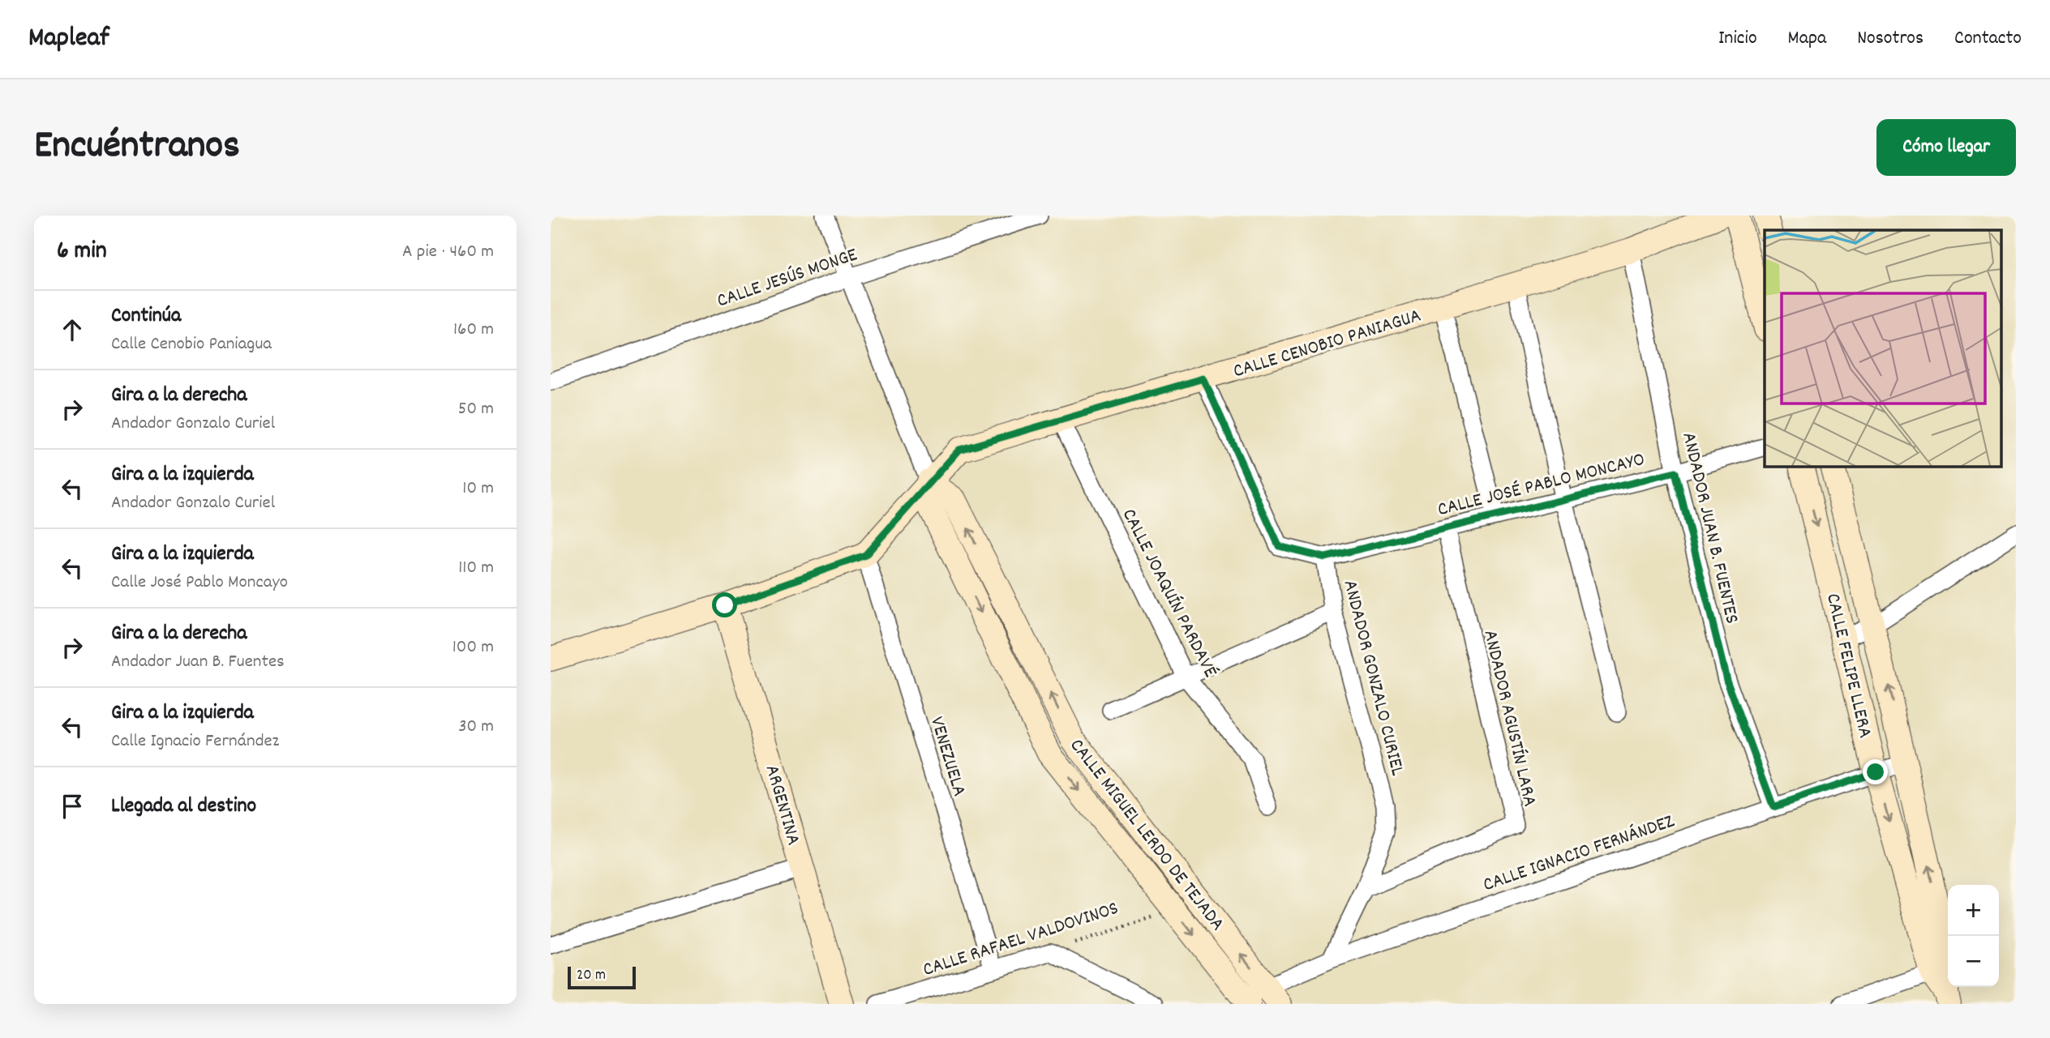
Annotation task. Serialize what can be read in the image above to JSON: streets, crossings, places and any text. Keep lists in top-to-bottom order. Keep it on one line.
{"streets":{"street":["CALLE JESÚS MONGE","CALLE CENOBIO PANIAGUA","CALLE JOSÉ PABLO MONCAYO","ANDADOR JUAN B. FUENTES","CALLE JOAQUÍN PARDAVÉ","CALLE FELIPE LLERA","ANDADOR GONZALO CURIEL","ANDADOR AGUSTÍN LARA","VENEZUELA","ARGENTINA","CALLE MIGUEL LERDO DE TEJADA","CALLE IGNACIO FERNÁNDEZ","CALLE RAFAEL VALDOVINOS"]},"crossings":[["CALLE JESÚS MONGE","CALLE MIGUEL LERDO DE TEJADA"],["CALLE CENOBIO PANIAGUA","ANDADOR JUAN B. FUENTES"],["CALLE CENOBIO PANIAGUA","CALLE JOAQUÍN PARDAVÉ"],["CALLE CENOBIO PANIAGUA","ANDADOR GONZALO CURIEL"],["CALLE CENOBIO PANIAGUA","VENEZUELA"],["CALLE CENOBIO PANIAGUA","ARGENTINA"],["CALLE CENOBIO PANIAGUA","CALLE MIGUEL LERDO DE TEJADA"],["CALLE JOSÉ PABLO MONCAYO","ANDADOR JUAN B. FUENTES"],["CALLE JOSÉ PABLO MONCAYO","ANDADOR GONZALO CURIEL"],["CALLE JOSÉ PABLO MONCAYO","ANDADOR AGUSTÍN LARA"],["ANDADOR JUAN B. FUENTES","CALLE IGNACIO FERNÁNDEZ"],["CALLE FELIPE LLERA","CALLE IGNACIO FERNÁNDEZ"],["ANDADOR GONZALO CURIEL","ANDADOR AGUSTÍN LARA"],["ANDADOR GONZALO CURIEL","CALLE IGNACIO FERNÁNDEZ"],["VENEZUELA","CALLE RAFAEL VALDOVINOS"],["CALLE MIGUEL LERDO DE TEJADA","CALLE IGNACIO FERNÁNDEZ"],["CALLE MIGUEL LERDO DE TEJADA","CALLE RAFAEL VALDOVINOS"]],"scale_bar":"20 m","page":{"header":"Mapleaf","nav":["Inicio","Mapa","Nosotros","Contacto"],"title":"Encuéntranos","buttons":"Cómo llegar","heading":["6 min","A pie · 460 m"],"list":[["Continúa","Calle Cenobio Paniagua","160 m"],["Gira a la derecha","Andador Gonzalo Curiel","50 m"],["Gira a la izquierda","Andador Gonzalo Curiel","10 m"],["Gira a la izquierda","Calle José Pablo Moncayo","110 m"],["Gira a la derecha","Andador Juan B. Fuentes","100 m"],["Gira a la izquierda","Calle Ignacio Fernández","30 m"],"Llegada al destino"],"map_buttons":["+","−"],"scale":"20 m"}}
